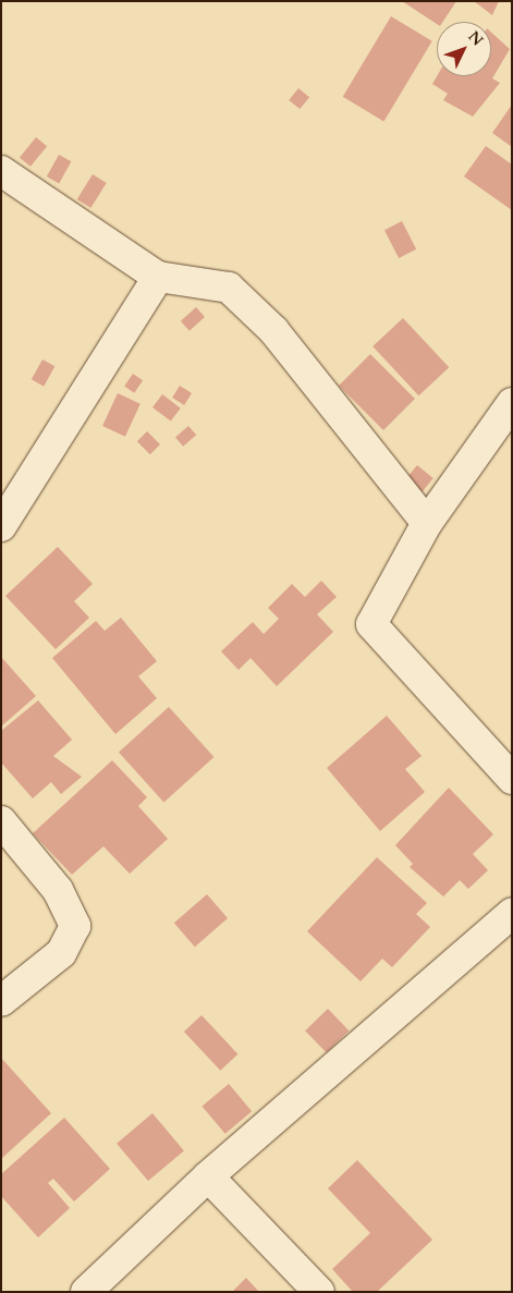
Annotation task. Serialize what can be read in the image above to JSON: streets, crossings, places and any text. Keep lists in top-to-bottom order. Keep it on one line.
{"north":"top right"}
